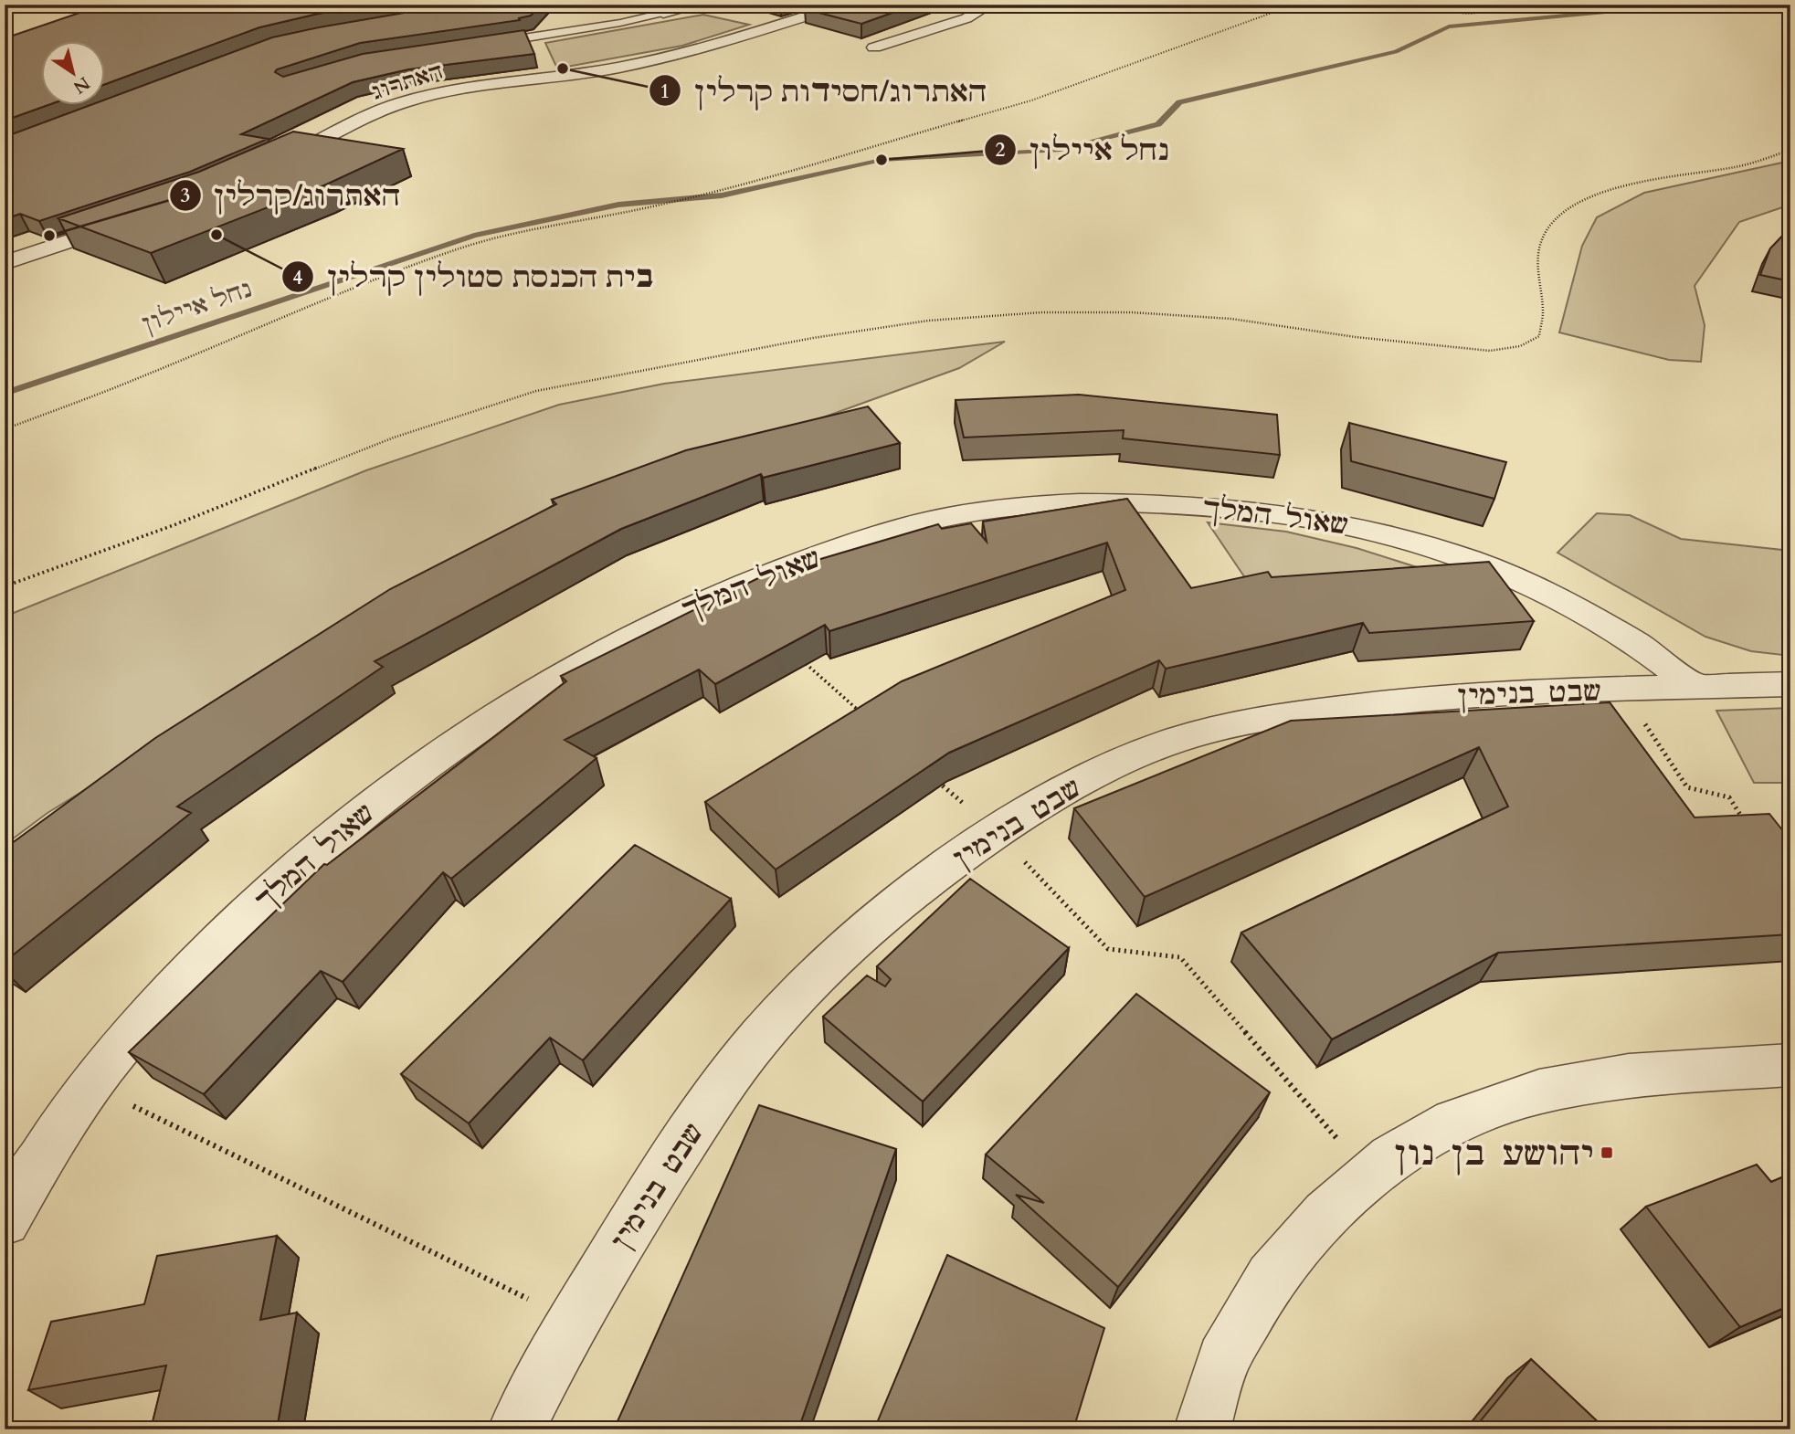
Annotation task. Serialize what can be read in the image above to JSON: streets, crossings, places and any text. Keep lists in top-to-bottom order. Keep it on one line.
{"streets":{"street":["האתרוג","שאול המלך","שבט בנימין"]},"crossings":[["שאול המלך","שבט בנימין"]],"water":["נחל איילון"],"places":{"other":["האתרוג/חסידות קרלין","נחל איילון","בית הכנסת סטולין קרלין","האתרוג/קרלין"],"transit":["יהושע בן נון"]},"north":"bottom right"}
